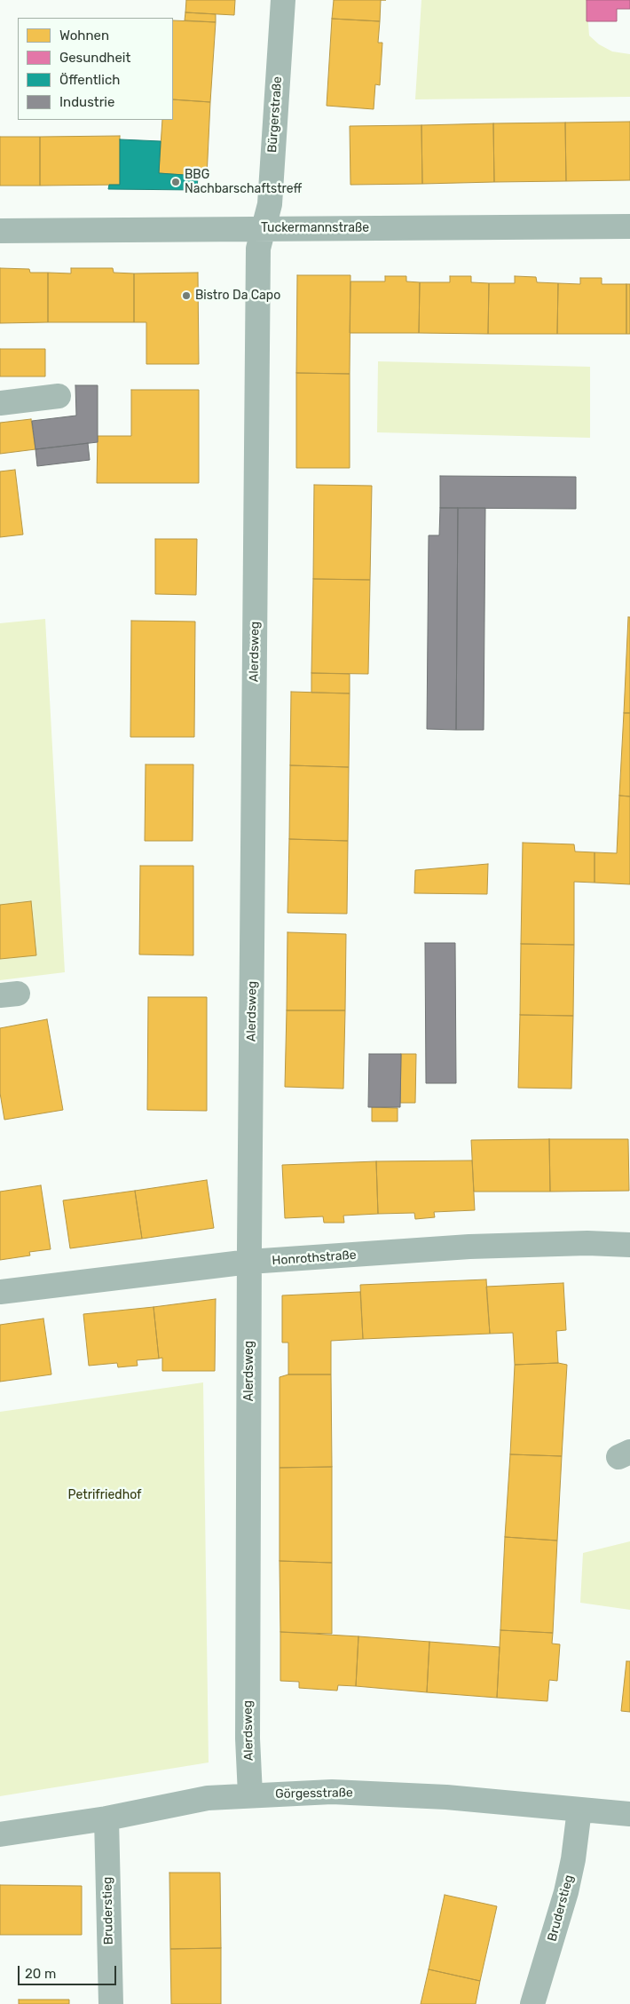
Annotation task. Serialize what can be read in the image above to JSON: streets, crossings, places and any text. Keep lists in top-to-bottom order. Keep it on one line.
{"streets":{"street":["Bürgerstraße","Tuckermannstraße","Alerdsweg","Honrothstraße","Görgesstraße","Bruderstieg"]},"crossings":[["Bürgerstraße","Tuckermannstraße"],["Bürgerstraße","Alerdsweg"],["Tuckermannstraße","Alerdsweg"],["Alerdsweg","Honrothstraße"],["Alerdsweg","Görgesstraße"],["Görgesstraße","Bruderstieg"]],"parks":["Petrifriedhof"],"places":["BBG Nachbarschaftstreff","Bistro Da Capo"],"legend":["Wohnen","Gesundheit","Öffentlich","Industrie"],"scale_bar":"20 m"}
